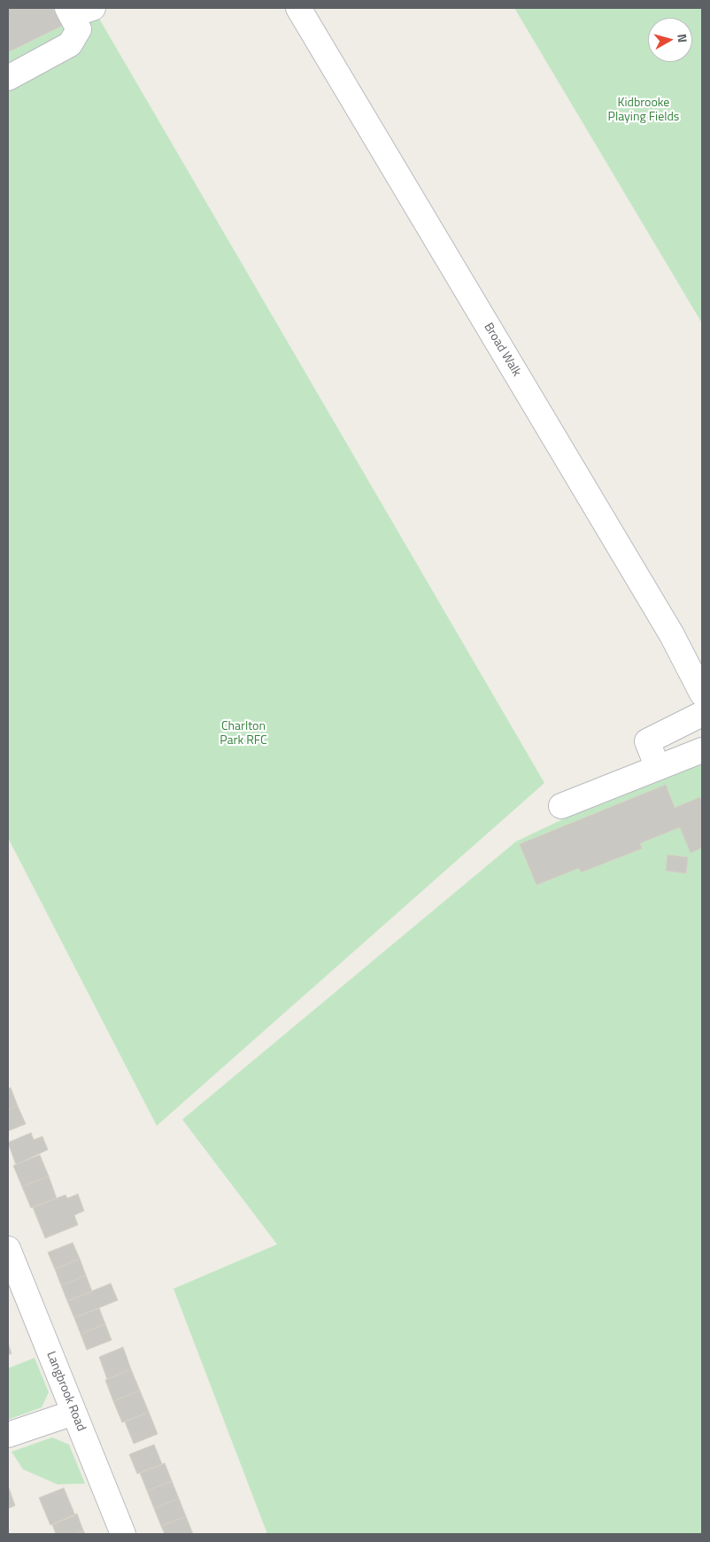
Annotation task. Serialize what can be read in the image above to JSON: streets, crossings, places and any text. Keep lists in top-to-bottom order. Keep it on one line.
{"streets":{"street":["Broad Walk","Langbrook Road"]},"parks":["Kidbrooke Playing Fields","Charlton Park RFC"],"north":"right"}
